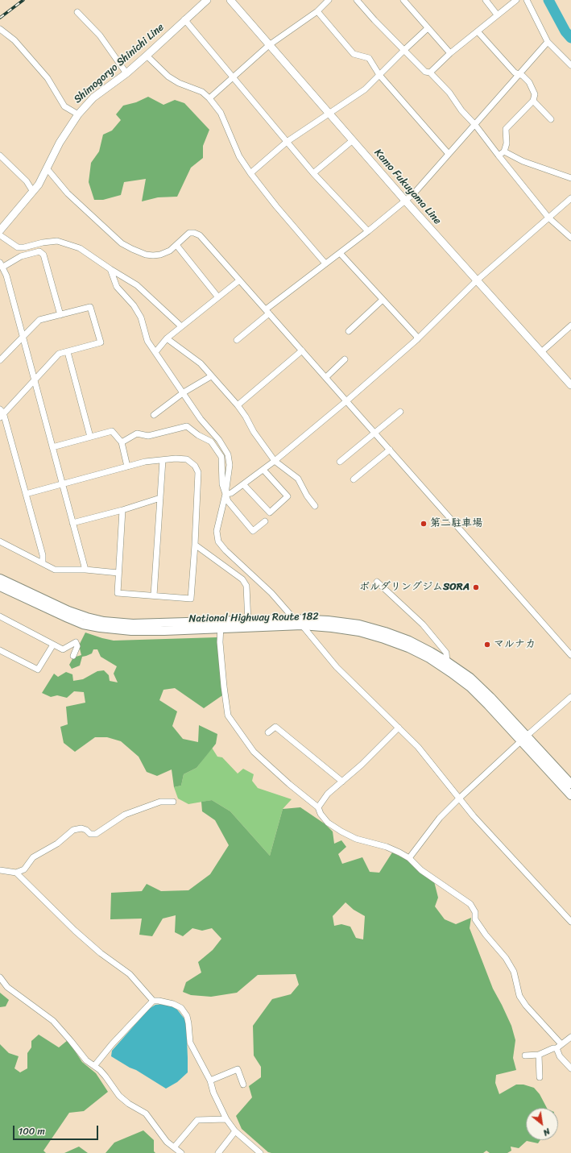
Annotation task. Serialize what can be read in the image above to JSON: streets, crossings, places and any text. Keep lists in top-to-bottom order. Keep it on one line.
{"streets":{"highway":["National Highway Route 182"],"main road":["Shimogoryo Shinichi Line","Kamo Fukuyama Line"]},"places":["第二駐車場","ボルダリングジムSORA","マルナカ"],"scale_bar":"100 m","north":"bottom right"}
